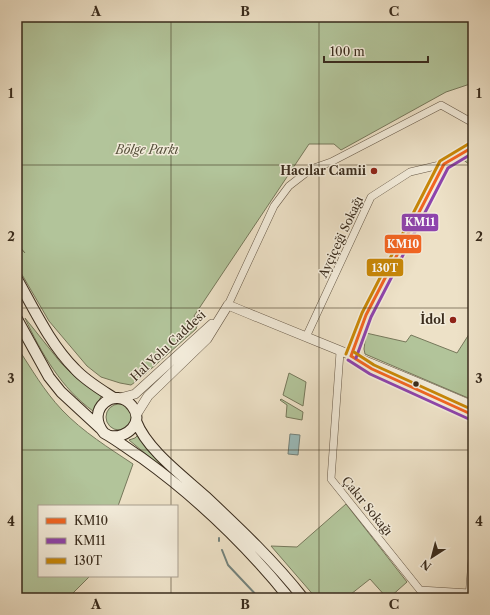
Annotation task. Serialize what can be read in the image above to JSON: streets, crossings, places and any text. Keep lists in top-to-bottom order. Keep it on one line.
{"streets":{"street":["Ayçiçeği Sokağı","Hal Yolu Caddesi","Çakır Sokağı"]},"parks":["Bölge Parkı"],"places":["Hacılar Camii","İdol"],"lines":["transit line 130T","transit line KM10","transit line KM11"],"legend":["KM10","KM11","130T"],"scale_bar":"100 m","north":"bottom left","grid":{"columns":["A","B","C"],"rows":["1","2","3","4"]}}
